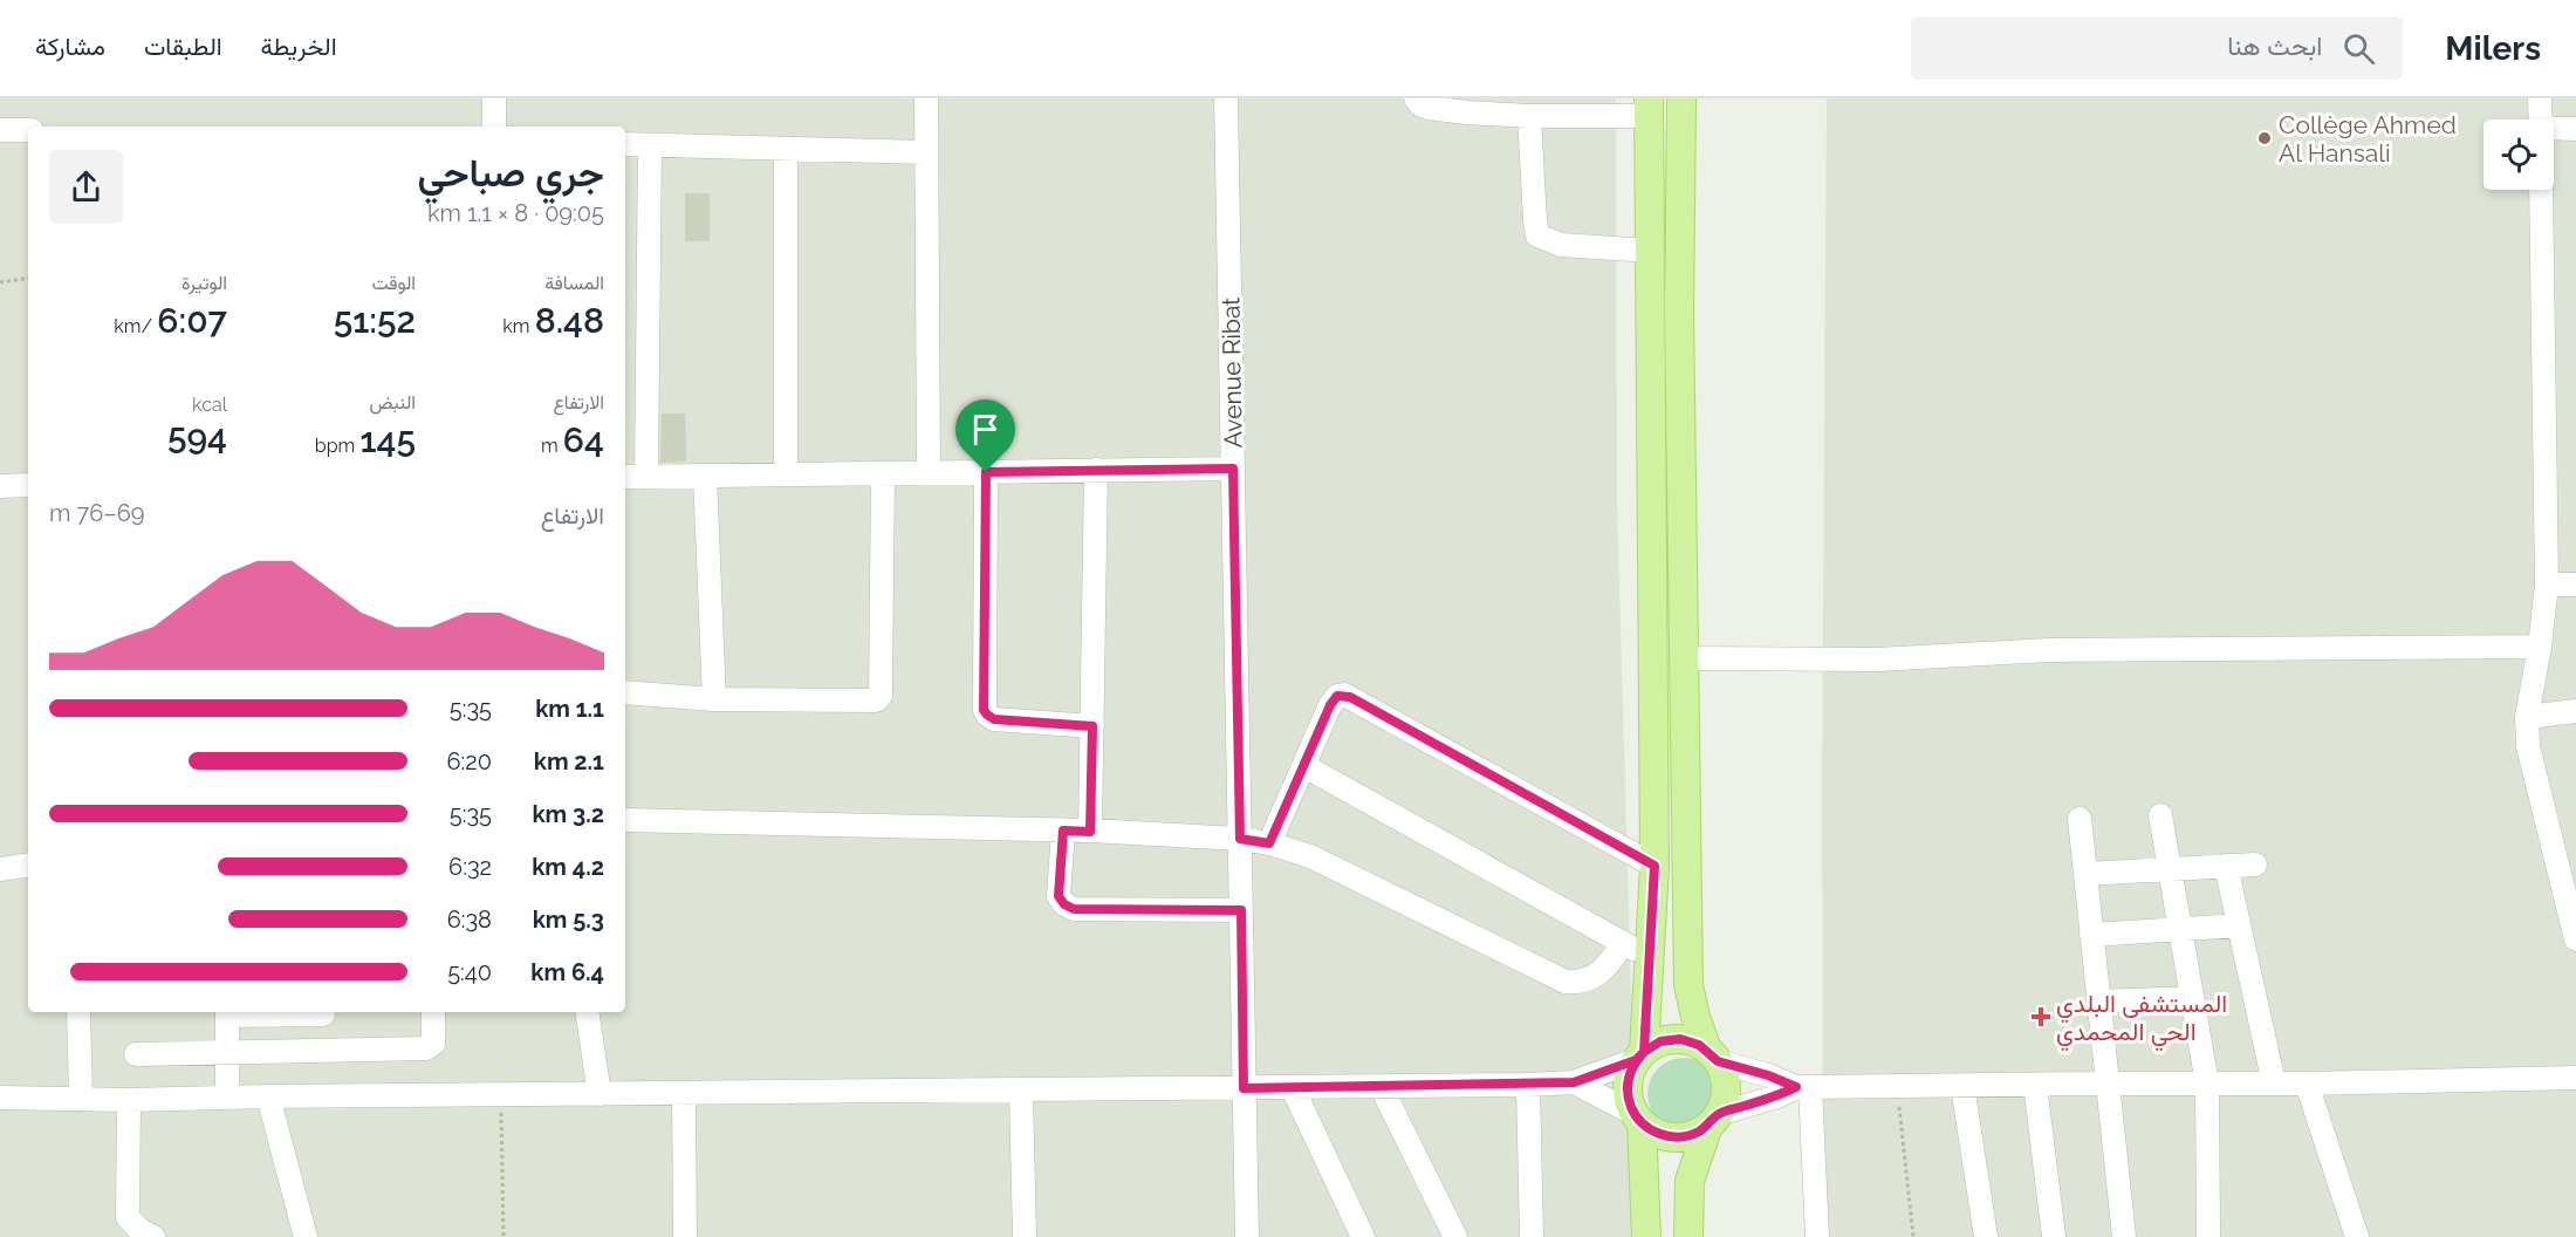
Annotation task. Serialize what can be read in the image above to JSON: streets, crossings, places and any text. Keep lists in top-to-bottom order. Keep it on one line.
{"streets":{"street":["Avenue Ribat"]},"places":{"other":["Collège Ahmed Al Hansali"],"health":["المستشفى البلدي الحي المحمدي"]},"page":{"header":"Milers","search":"ابحث هنا","nav":["الخريطة","الطبقات","مشاركة"],"heading":["جري صباحي","09:05 · 8 × 1.1 km"],"stats":[["المسافة","8.48 km"],["الوقت","51:52"],["الوتيرة","6:07 /km"],["الارتفاع","64 m"],["النبض","145 bpm"],["kcal","594"]],"chart":["الارتفاع","69–76 m"],"list":[{"name":"1.1 km","note":"5:35"},{"name":"2.1 km","note":"6:20"},{"name":"3.2 km","note":"5:35"},{"name":"4.2 km","note":"6:32"},{"name":"5.3 km","note":"6:38"},{"name":"6.4 km","note":"5:40"}]}}
